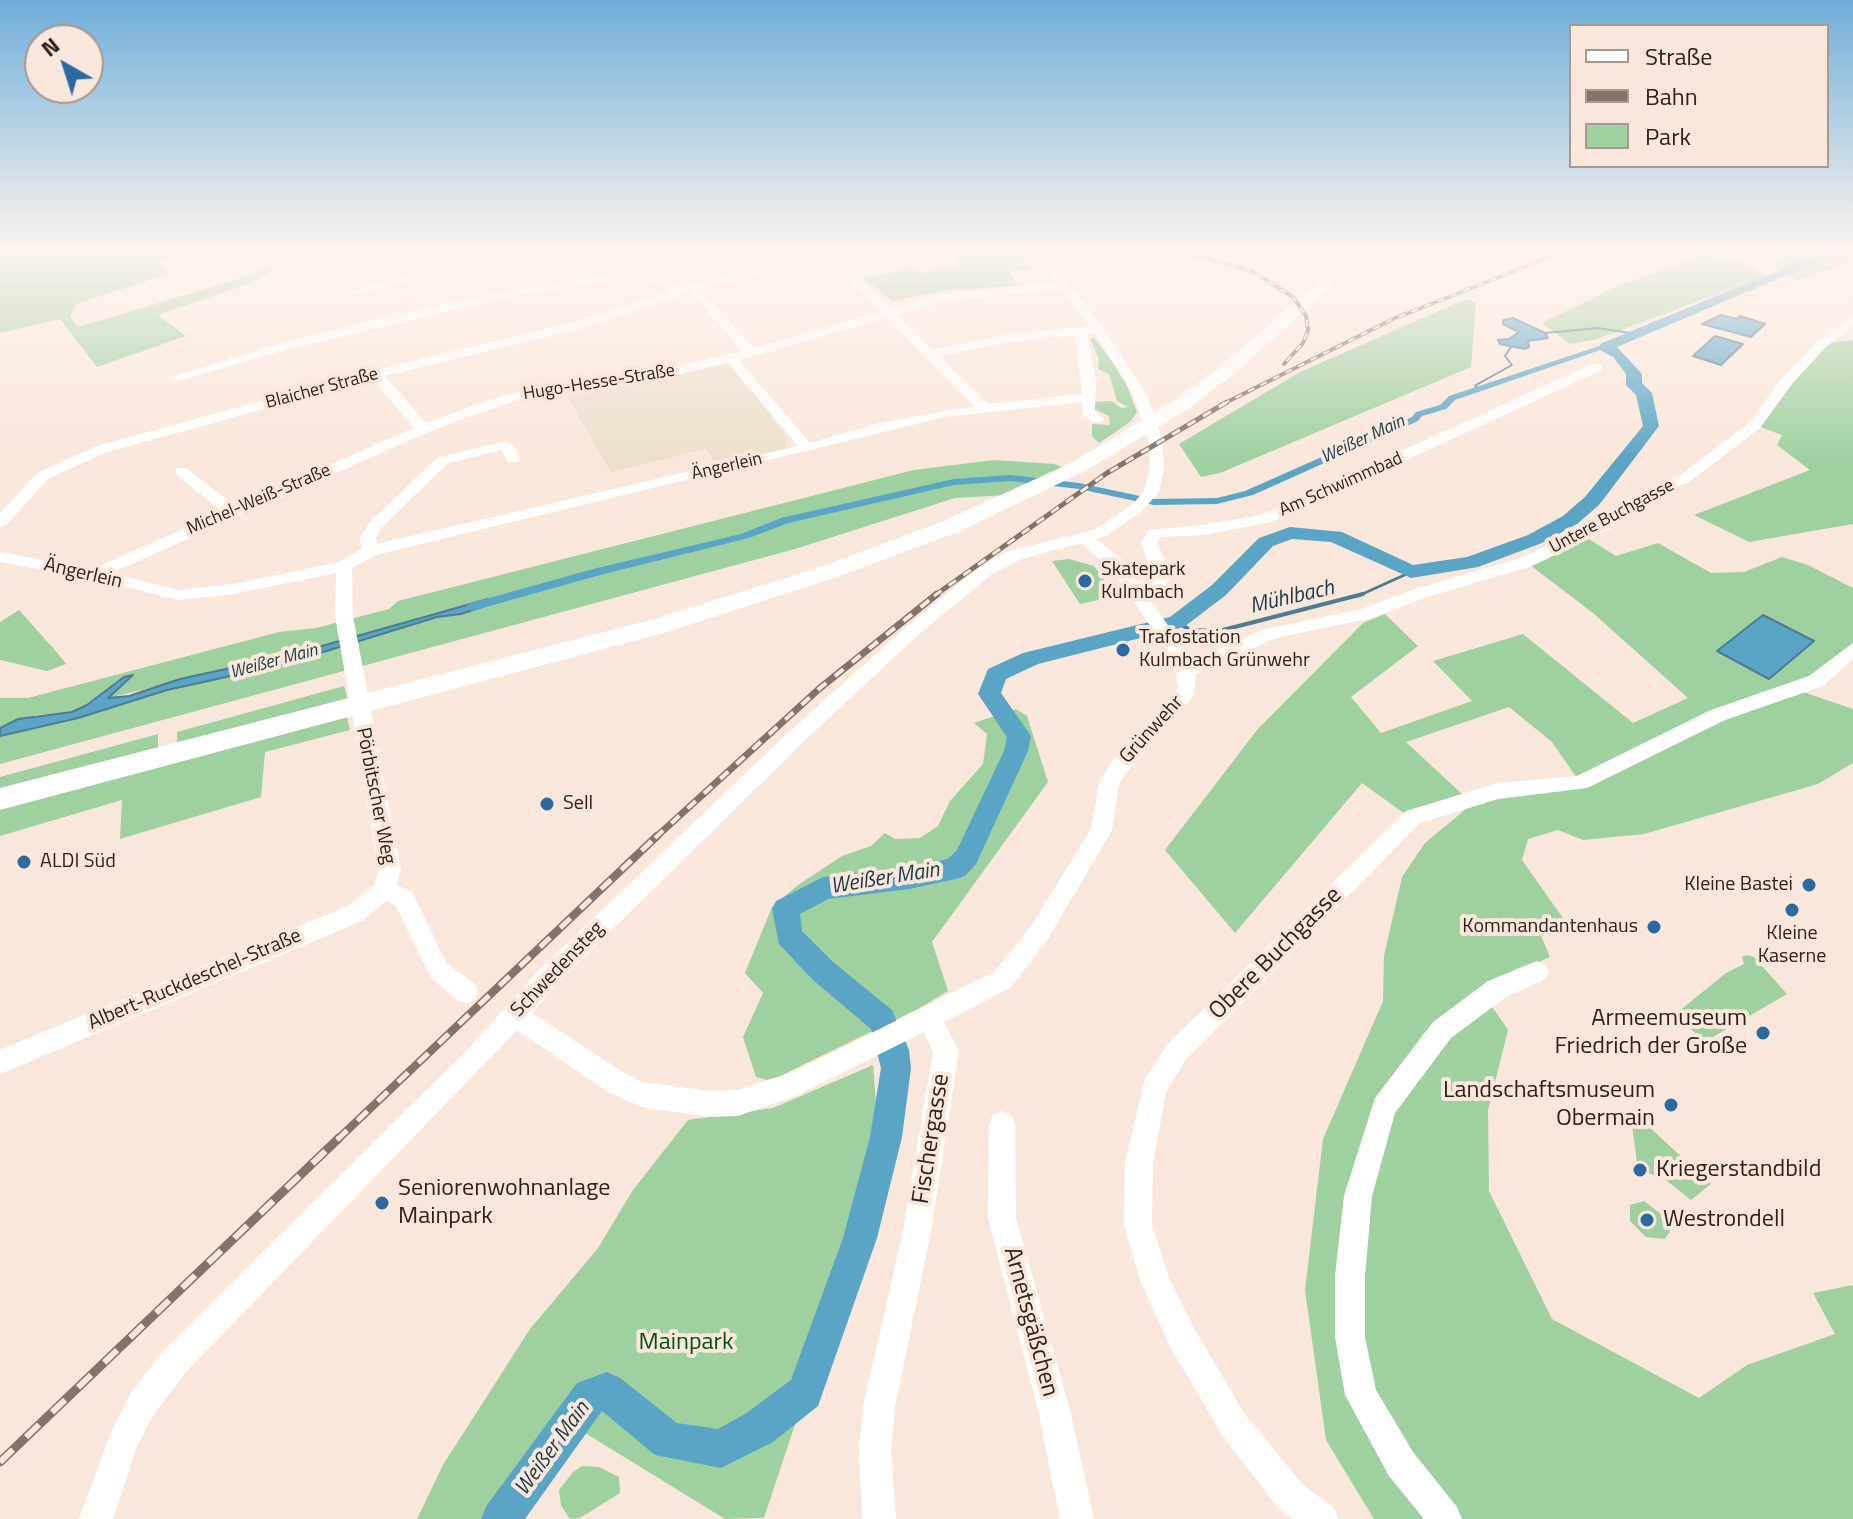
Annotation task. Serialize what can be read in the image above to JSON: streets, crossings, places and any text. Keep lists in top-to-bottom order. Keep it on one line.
{"streets":{"street":["Hugo-Hesse-Straße","Blaicher Straße","Ängerlein","Am Schwimmbad","Michel-Weiß-Straße","Untere Buchgasse","Grünwehr","Pörbitscher Weg","Obere Buchgasse","Schwedensteg","Albert-Ruckdeschel-Straße","Fischergasse","Arnetsgäßchen"]},"crossings":[["Hugo-Hesse-Straße","Michel-Weiß-Straße"],["Ängerlein","Michel-Weiß-Straße"],["Ängerlein","Pörbitscher Weg"],["Untere Buchgasse","Grünwehr"],["Grünwehr","Fischergasse"],["Pörbitscher Weg","Albert-Ruckdeschel-Straße"]],"water":["Weißer Main","Mühlbach"],"parks":["Mainpark"],"places":["Skatepark Kulmbach","Trafostation Kulmbach Grünwehr","Sell","ALDI Süd","Kleine Bastei","Kleine Kaserne","Kommandantenhaus","Armeemuseum Friedrich der Große","Landschaftsmuseum Obermain","Kriegerstandbild","Seniorenwohnanlage Mainpark","Westrondell"],"legend":["Straße","Bahn","Park"],"north":"top left"}
